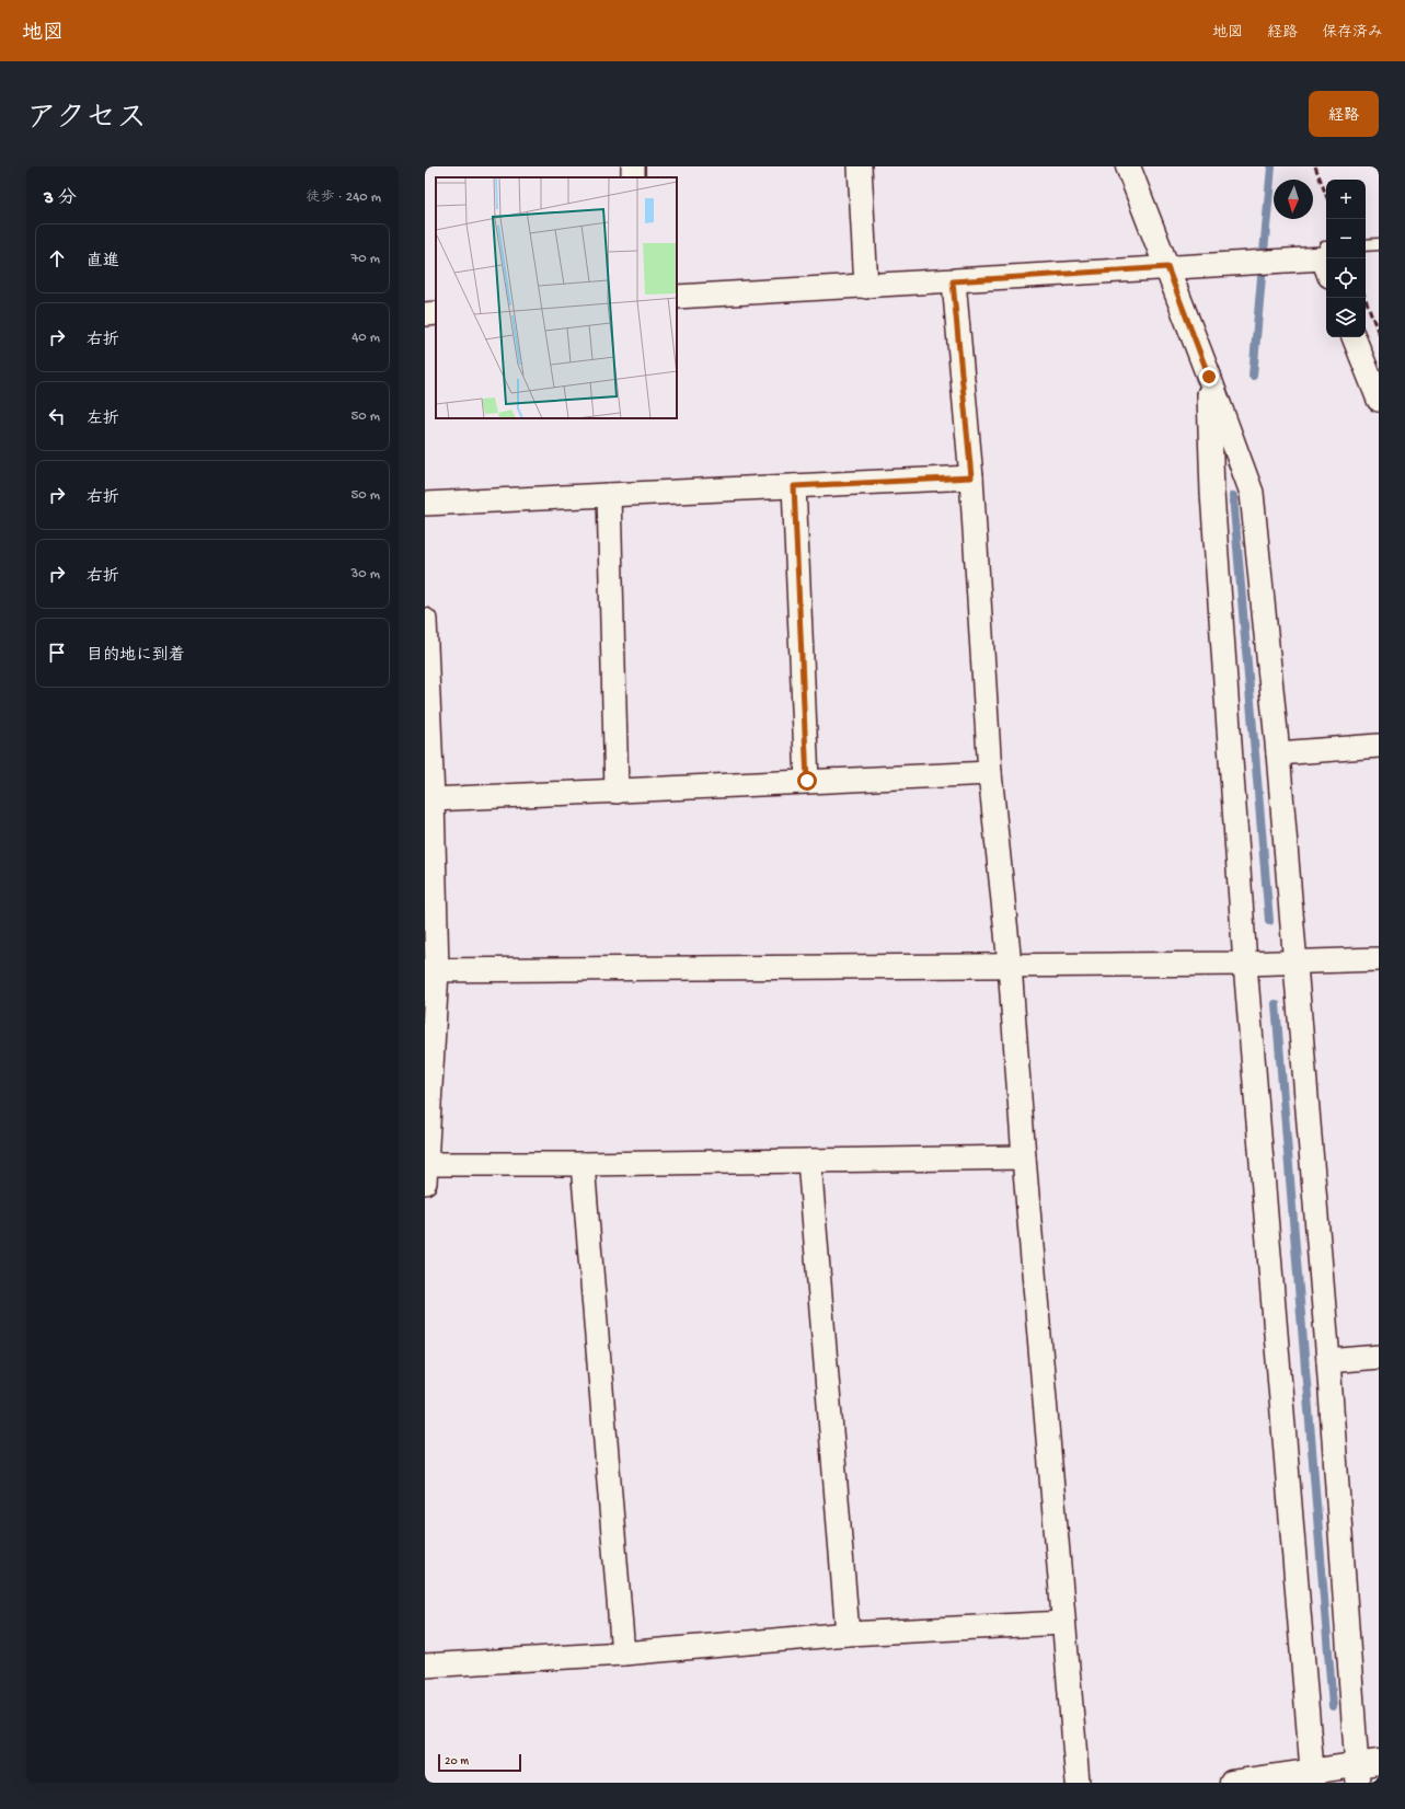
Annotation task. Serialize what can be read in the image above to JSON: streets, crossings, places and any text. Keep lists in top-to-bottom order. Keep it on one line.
{"scale_bar":"20 m","north":"bottom","page":{"header":"地図","nav":["地図","経路","保存済み"],"title":"アクセス","buttons":"経路","heading":["3 分","徒歩 · 240 m"],"map_buttons":["+","−"],"list":[["直進","70 m"],["右折","40 m"],["左折","50 m"],["右折","50 m"],["右折","30 m"],"目的地に到着"],"scale":"20 m"}}
